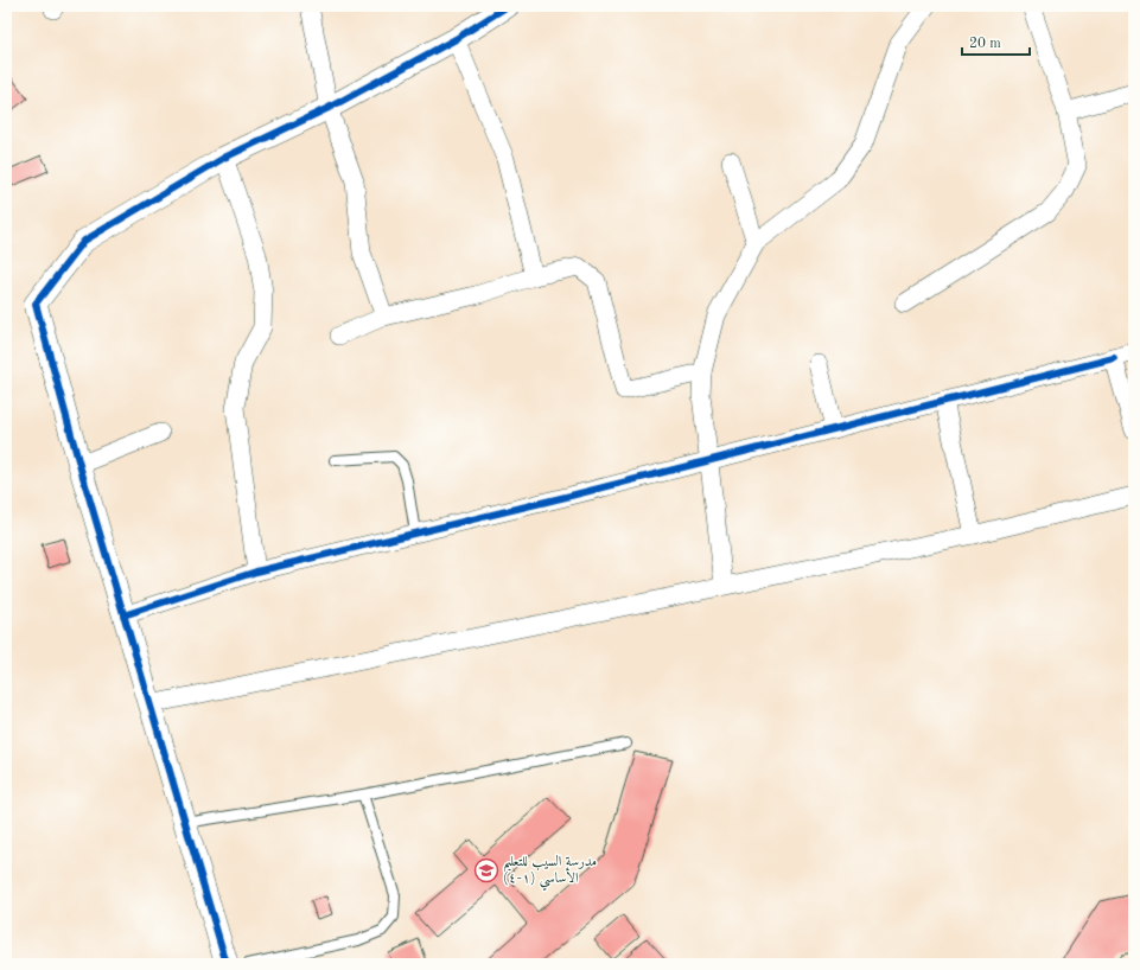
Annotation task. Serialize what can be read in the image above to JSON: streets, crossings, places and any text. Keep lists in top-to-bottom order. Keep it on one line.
{"places":{"school or university":["مدرسة السيب للتعليم الأساسي (١-٤)"]},"scale_bar":"20 m"}
